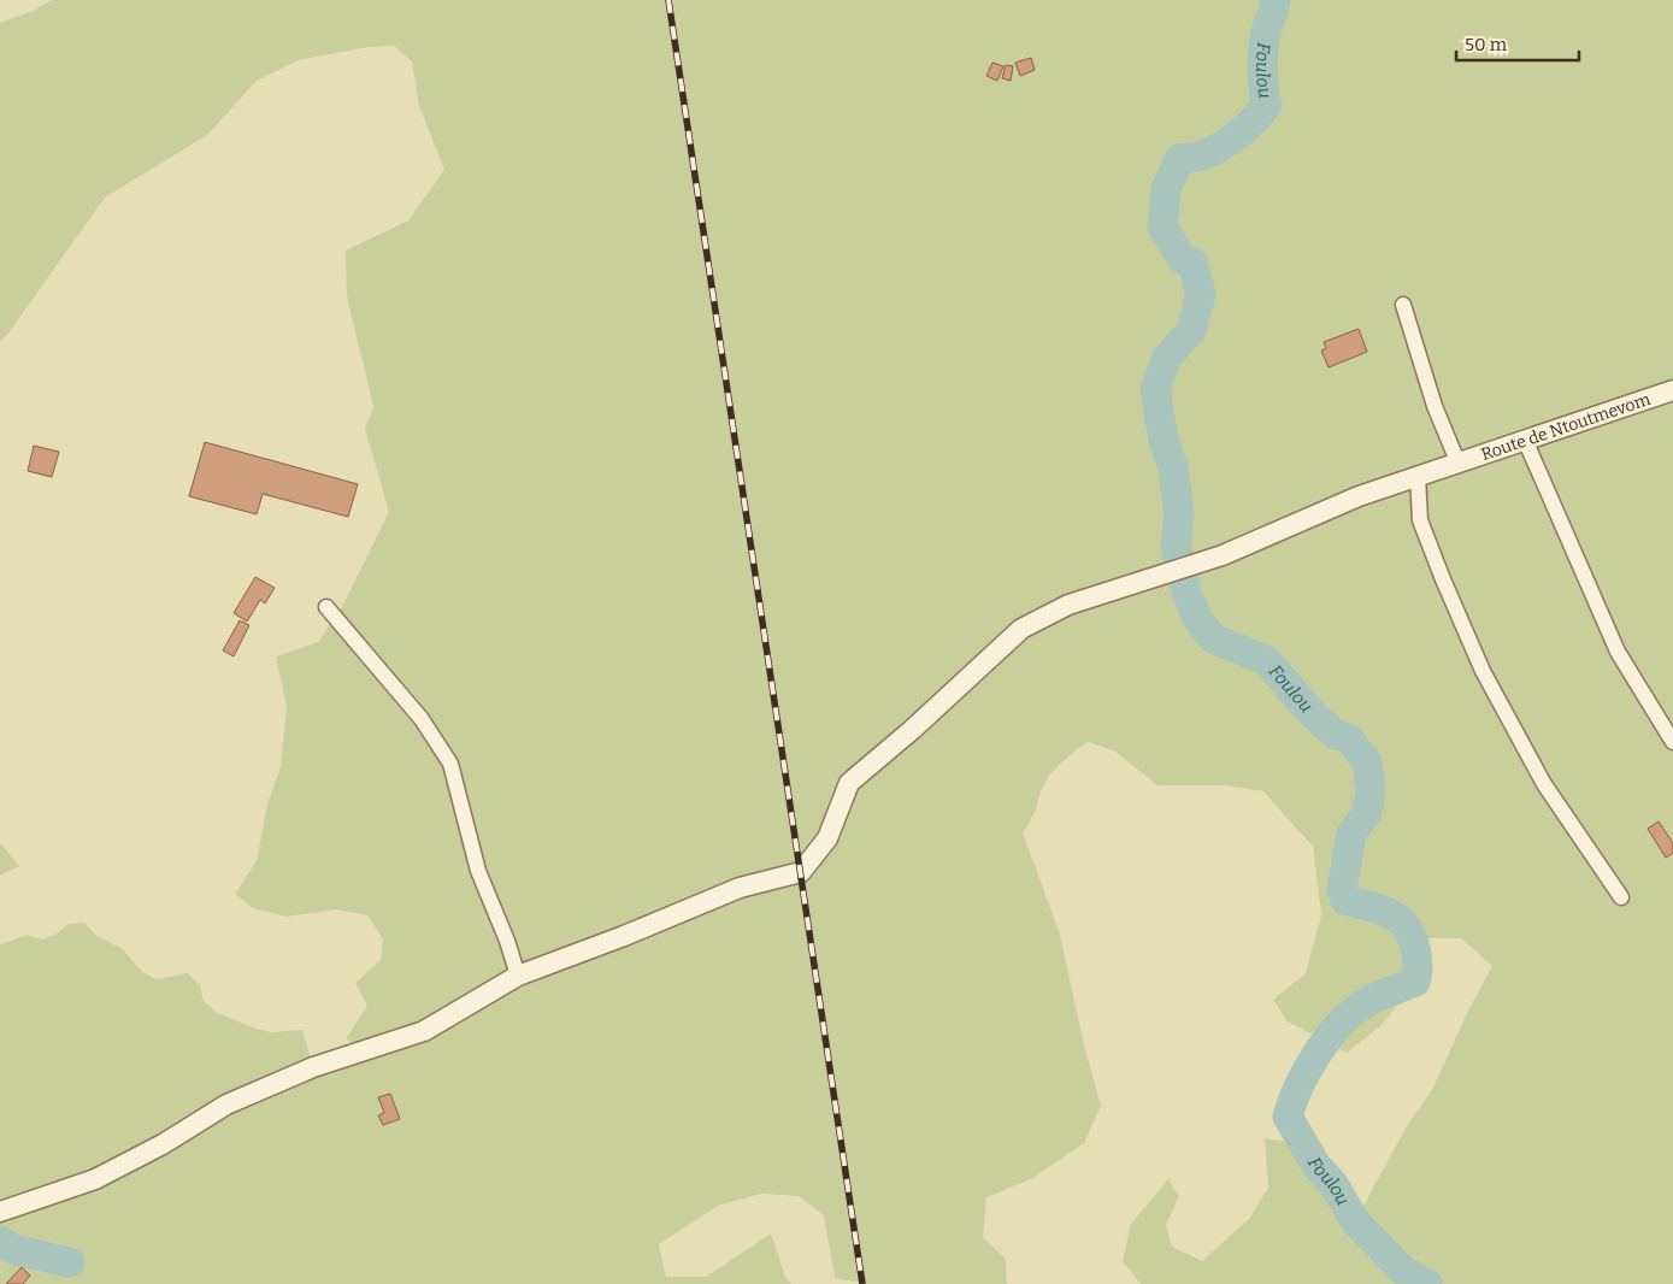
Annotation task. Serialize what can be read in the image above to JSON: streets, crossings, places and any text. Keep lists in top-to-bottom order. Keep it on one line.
{"streets":{"street":["Route de Ntoutmevom"]},"water":["Foulou"],"scale_bar":"50 m"}
